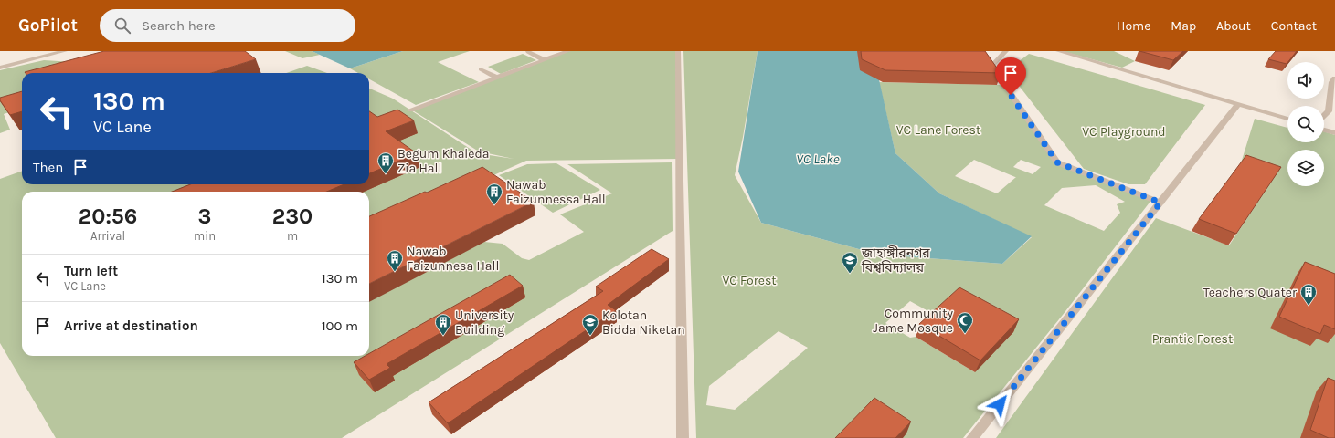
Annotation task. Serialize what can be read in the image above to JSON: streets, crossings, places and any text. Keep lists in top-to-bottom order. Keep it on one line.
{"water":["VC Lake"],"parks":["VC Lane Forest","VC Playground","VC Forest","Prantic Forest"],"places":{"building":["Begum Khaleda Zia Hall","Nawab Faizunnessa Hall","Nawab Faizunnesa Hall","Teachers Quater","University Building"],"school or university":["জাহাঙ্গীরনগর বিশ্ববিদ্যালয়","Kolotan Bidda Niketan"],"mosque":["Community Jame Mosque"]},"page":{"header":"GoPilot","search":"Search here","nav":["Home","Map","About","Contact"],"turn":["130 m","VC Lane"],"then":"Then","eta":["20:56","Arrival","3","min","230","m"],"list":[{"name":"Turn left","note":"VC Lane","value":"130 m"},{"name":"Arrive at destination","value":"100 m"}]}}
